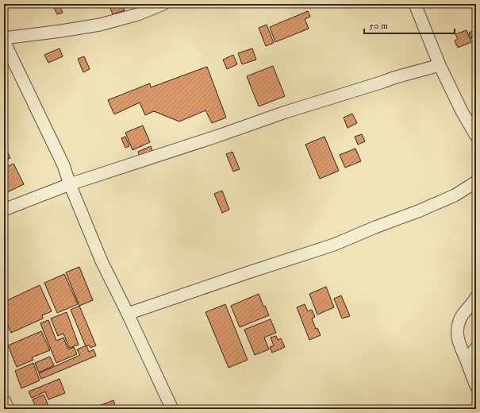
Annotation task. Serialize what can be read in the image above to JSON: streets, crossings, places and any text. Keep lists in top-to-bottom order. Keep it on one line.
{"scale_bar":"50 m"}
